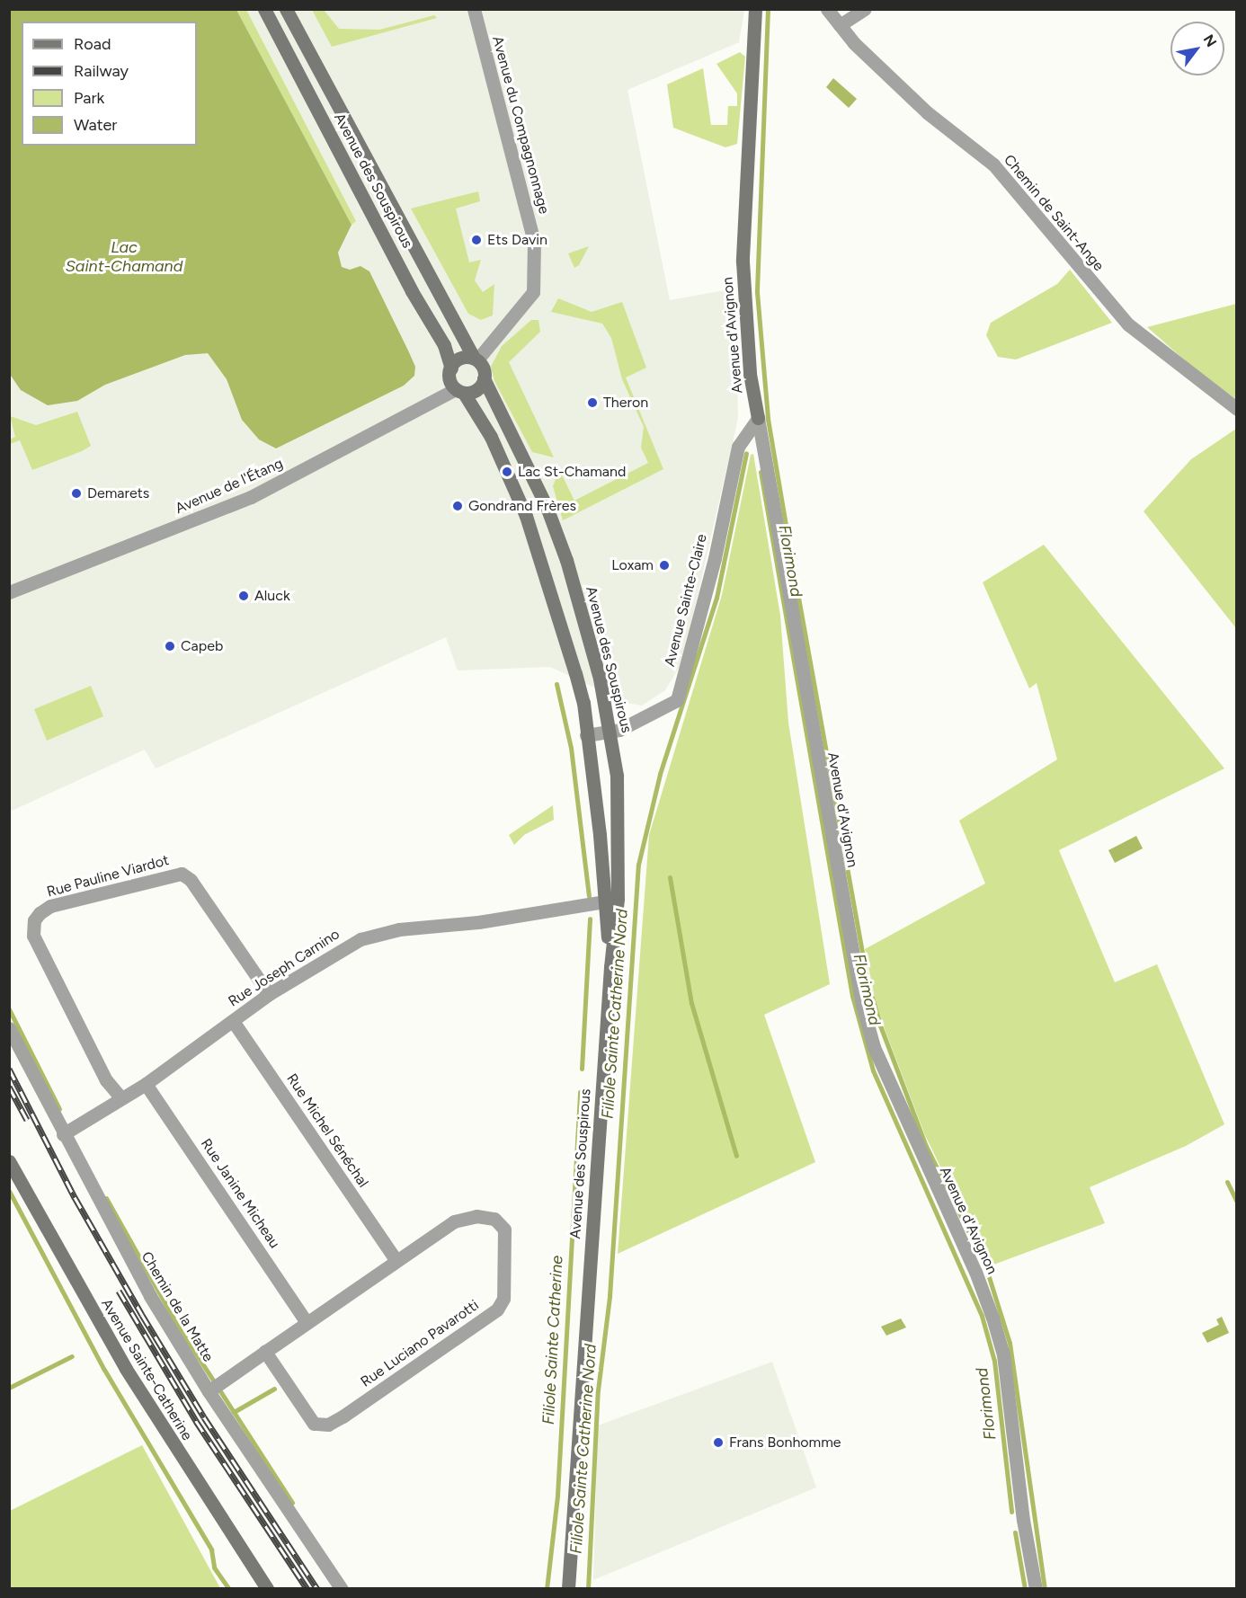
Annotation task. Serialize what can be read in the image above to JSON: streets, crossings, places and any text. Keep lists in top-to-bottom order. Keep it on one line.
{"streets":{"main road":["Avenue des Souspirous","Avenue d'Avignon","Avenue Sainte-Catherine"],"street":["Avenue du Compagnonnage","Chemin de Saint-Ange","Avenue de l'Étang","Avenue Sainte-Claire","Rue Pauline Viardot","Rue Joseph Carnino","Rue Michel Sénéchal","Rue Janine Micheau","Chemin de la Matte","Rue Luciano Pavarotti"]},"crossings":[["Avenue du Compagnonnage","Avenue des Souspirous"],["Avenue du Compagnonnage","Avenue de l'Étang"],["Avenue des Souspirous","Avenue de l'Étang"],["Avenue des Souspirous","Avenue Sainte-Claire"],["Avenue des Souspirous","Rue Joseph Carnino"],["Avenue d'Avignon","Avenue Sainte-Claire"],["Rue Pauline Viardot","Rue Joseph Carnino"],["Rue Joseph Carnino","Rue Michel Sénéchal"],["Rue Joseph Carnino","Rue Janine Micheau"],["Rue Joseph Carnino","Chemin de la Matte"],["Rue Michel Sénéchal","Rue Luciano Pavarotti"],["Rue Janine Micheau","Rue Luciano Pavarotti"],["Chemin de la Matte","Rue Luciano Pavarotti"]],"water":["Lac Saint-Chamand","Florimond","Filiole Sainte Catherine Nord","Filiole Sainte Catherine"],"places":["Ets Davin","Theron","Lac St-Chamand","Demarets","Gondrand Frères","Loxam","Aluck","Capeb","Frans Bonhomme"],"legend":["Road","Railway","Park","Water"],"north":"top right"}
